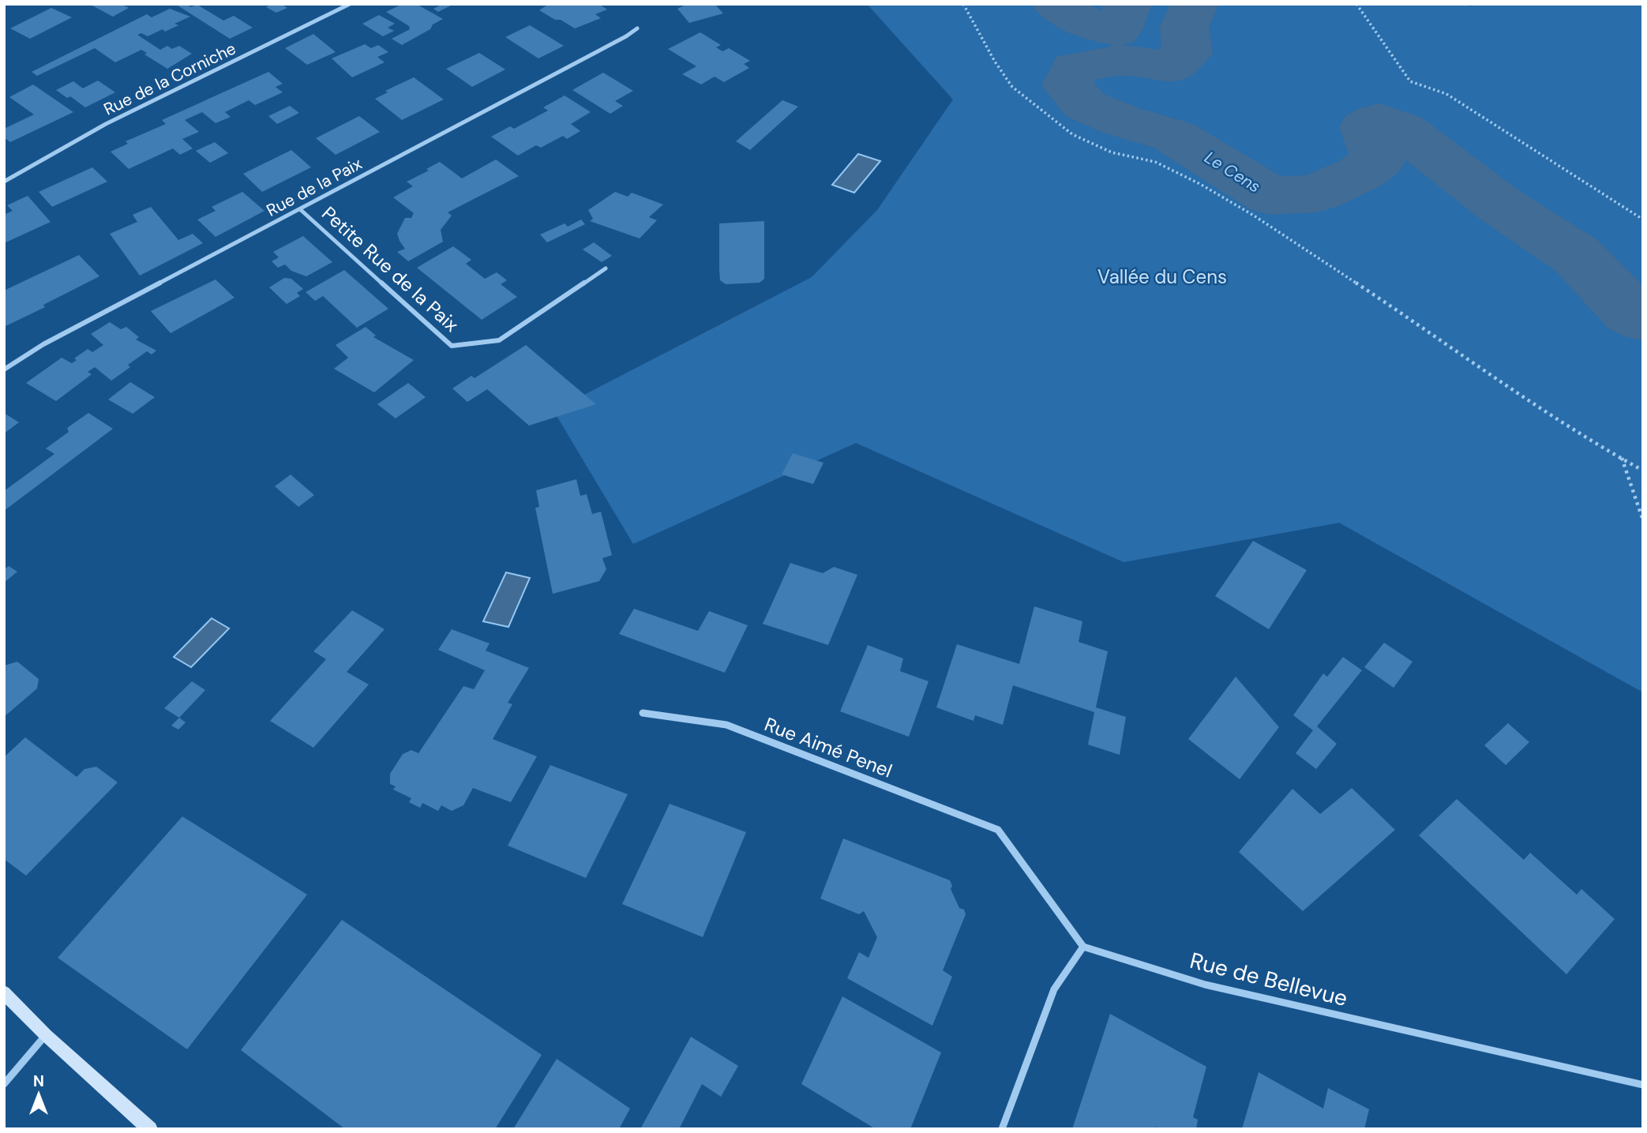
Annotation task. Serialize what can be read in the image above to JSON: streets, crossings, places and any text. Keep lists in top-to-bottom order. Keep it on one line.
{"streets":{"street":["Rue de la Corniche","Rue de la Paix","Petite Rue de la Paix","Rue Aimé Penel","Rue de Bellevue"]},"crossings":[["Rue de la Paix","Petite Rue de la Paix"],["Rue Aimé Penel","Rue de Bellevue"]],"water":["Le Cens"],"parks":["Vallée du Cens"],"north":"top"}
